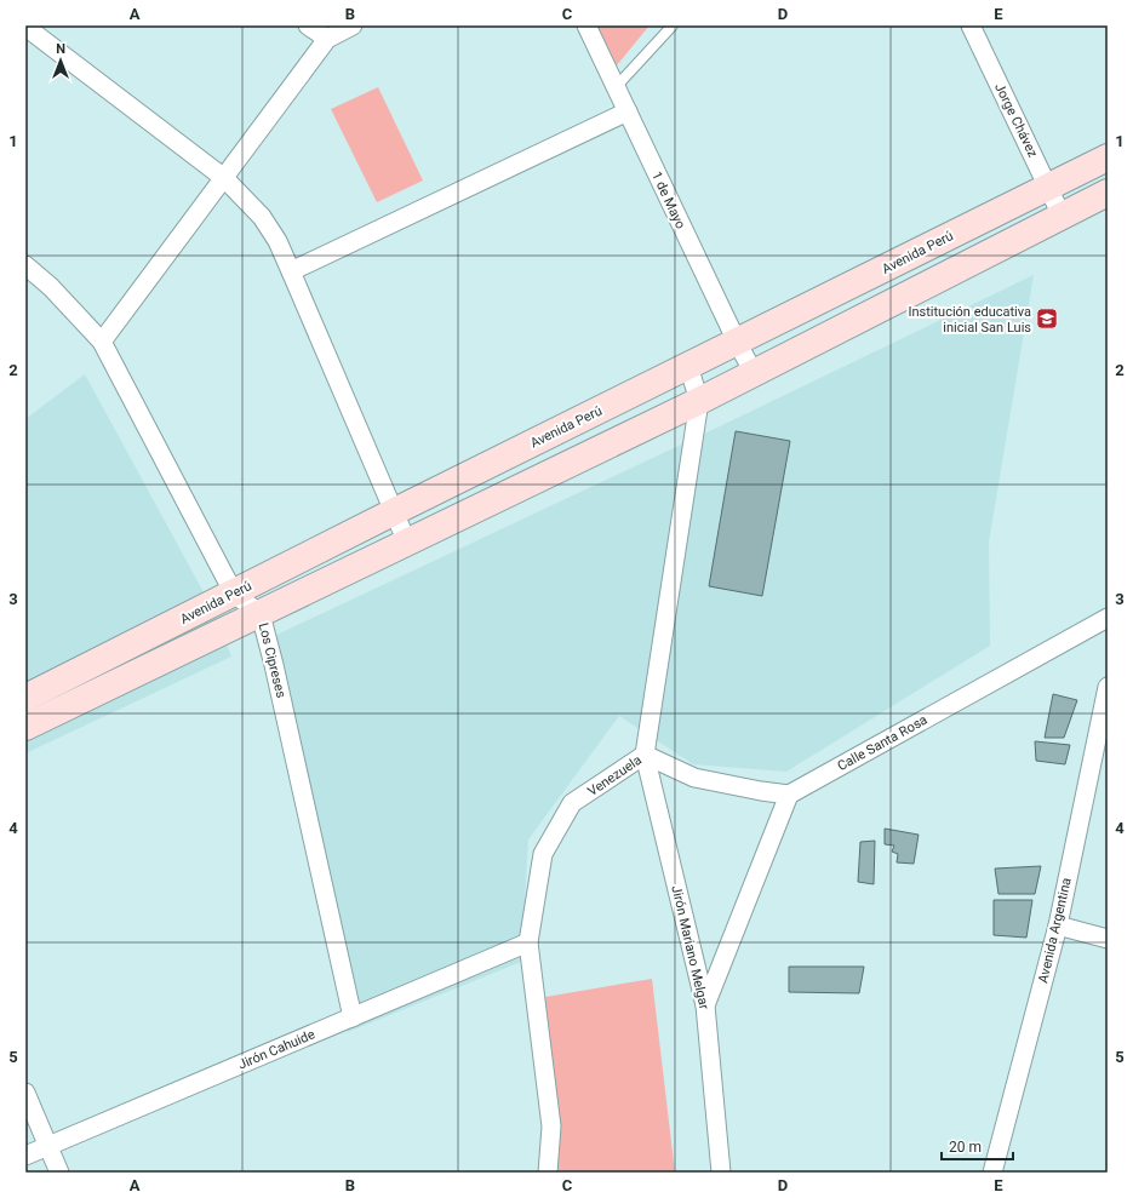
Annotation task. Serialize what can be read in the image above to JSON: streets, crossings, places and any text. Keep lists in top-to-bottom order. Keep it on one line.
{"streets":{"main road":["Avenida Perú"],"street":["Jorge Chávez","1 de Mayo","Los Cipreses","Calle Santa Rosa","Venezuela","Avenida Argentina","Jirón Mariano Melgar","Jirón Cahuide"]},"crossings":[["Jorge Chávez","Avenida Perú"],["1 de Mayo","Avenida Perú"],["Avenida Perú","Los Cipreses"],["Avenida Perú","Venezuela"],["Los Cipreses","Jirón Cahuide"],["Venezuela","Jirón Mariano Melgar"],["Venezuela","Jirón Cahuide"]],"places":{"school or university":["Institución educativa inicial San Luis"]},"scale_bar":"20 m","north":"top","grid":{"columns":["A","B","C","D","E"],"rows":["1","2","3","4","5"]}}
